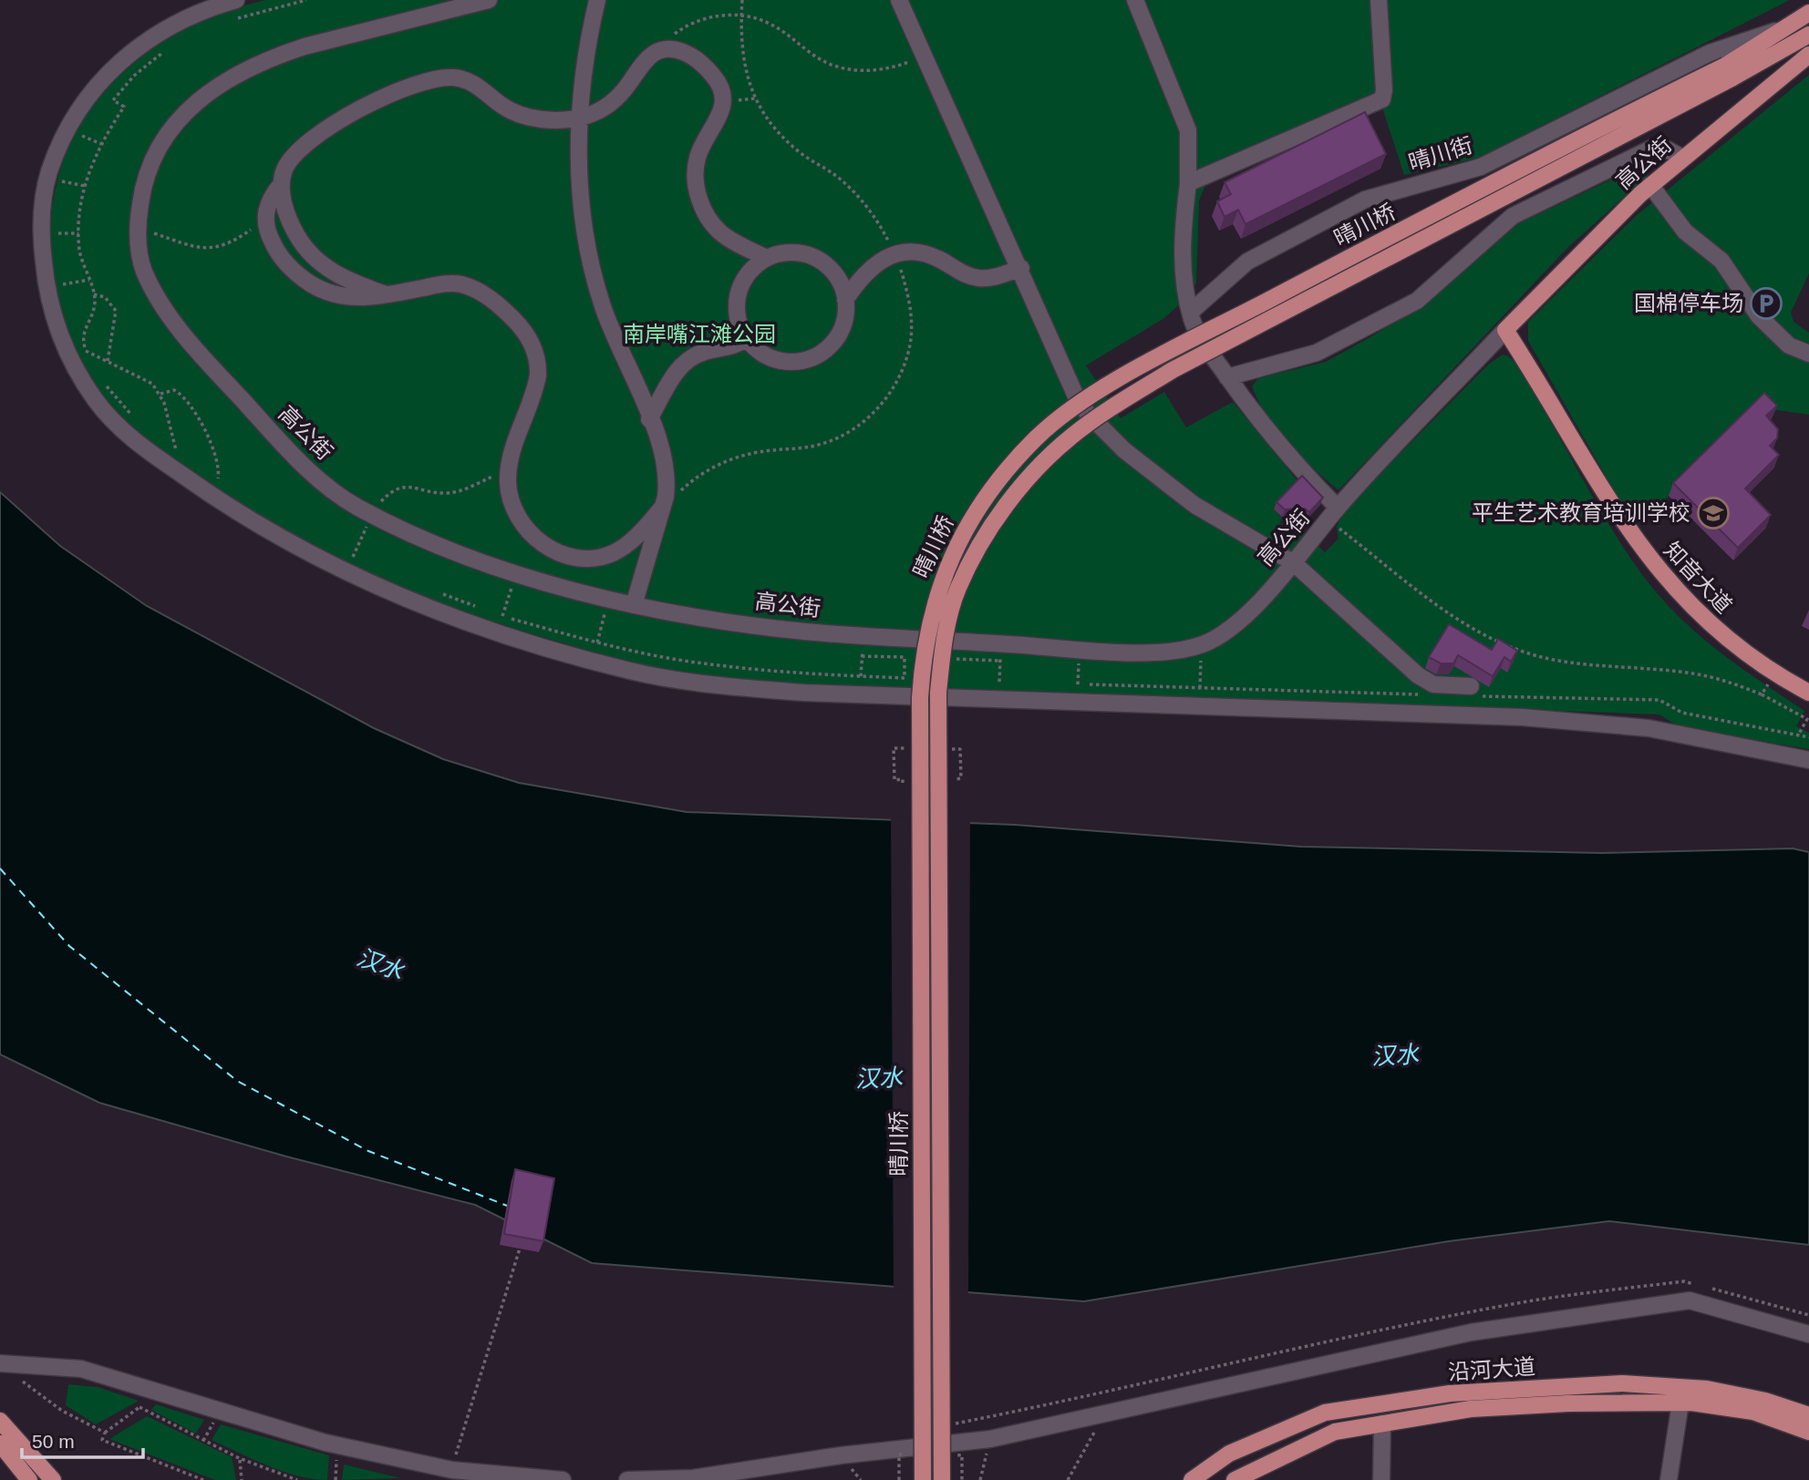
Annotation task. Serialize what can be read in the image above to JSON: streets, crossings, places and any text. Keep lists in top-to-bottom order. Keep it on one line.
{"streets":{"main road":["高公街","晴川桥","知音大道","沿河大道"],"street":["晴川街"]},"crossings":[["高公街","知音大道"]],"water":["汉水"],"parks":["南岸嘴江滩公园"],"places":{"parking":["国棉停车场"],"school or university":["平生艺术教育培训学校"]},"scale_bar":"50 m"}
